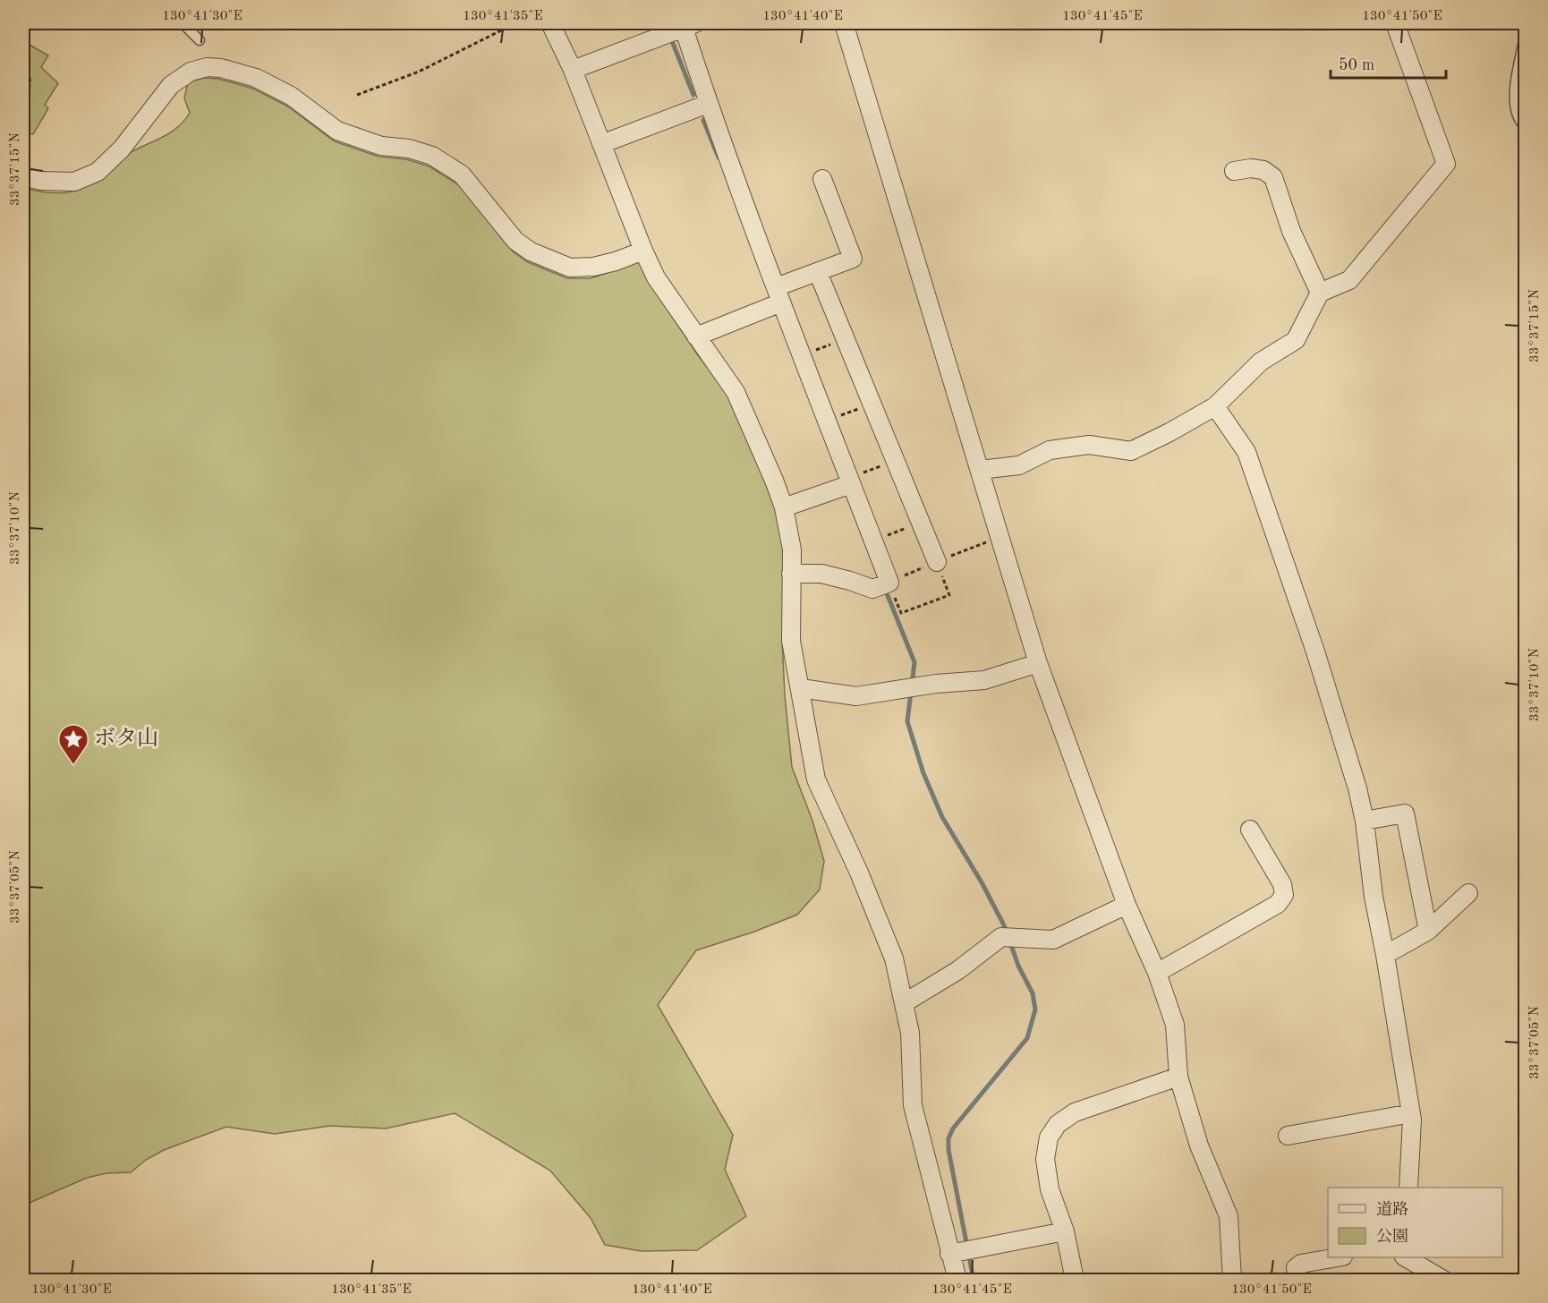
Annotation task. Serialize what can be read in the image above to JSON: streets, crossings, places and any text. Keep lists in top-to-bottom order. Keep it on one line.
{"places":{"place":["ボタ山"]},"legend":["道路","公園"],"scale_bar":"50 m","coordinates":["130°41'30\"E","130°41'35\"E","130°41'40\"E","130°41'45\"E","130°41'50\"E","33°37'15\"N","33°37'10\"N","33°37'05\"N"]}
